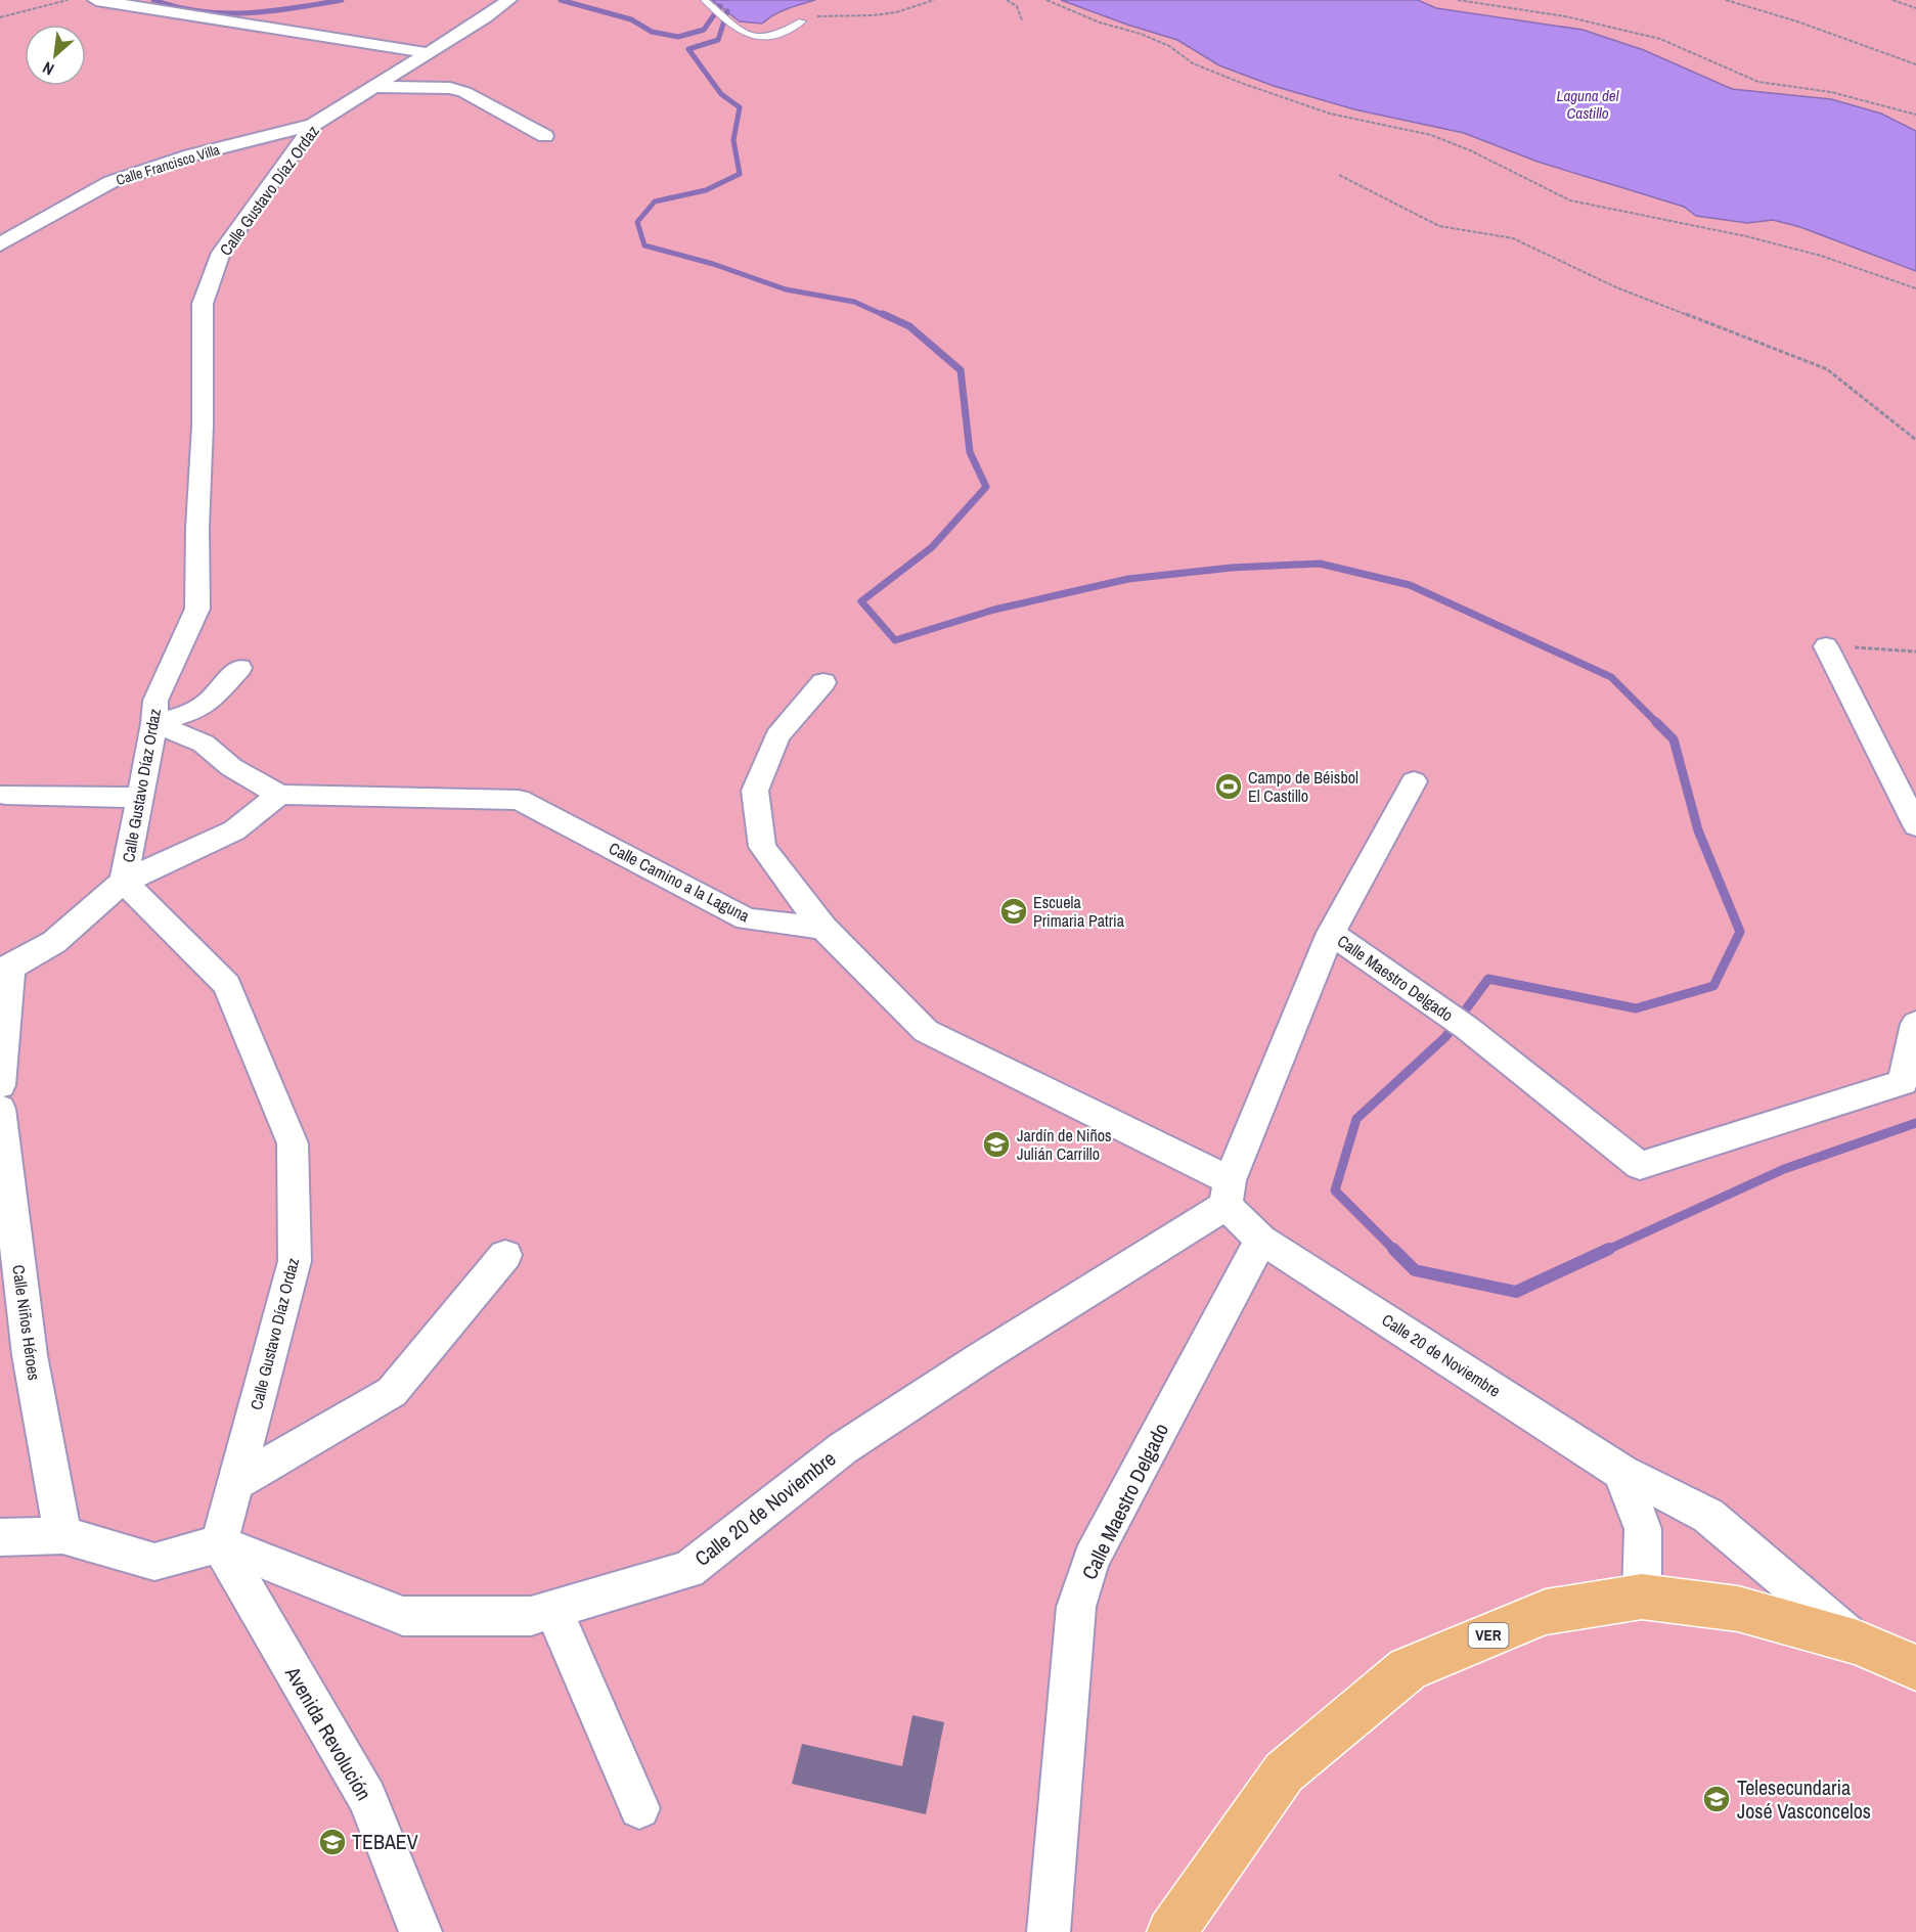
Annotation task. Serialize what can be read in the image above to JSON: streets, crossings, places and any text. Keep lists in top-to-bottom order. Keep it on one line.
{"streets":{"main road":["VER"],"street":["Calle Francisco Villa","Calle Gustavo Díaz Ordaz","Calle Camino a la Laguna","Calle Maestro Delgado","Calle Niños Héroes","Calle 20 de Noviembre","Avenida Revolución"]},"crossings":[["Calle Francisco Villa","Calle Gustavo Díaz Ordaz"],["Calle Gustavo Díaz Ordaz","Calle 20 de Noviembre"],["Calle Gustavo Díaz Ordaz","Avenida Revolución"],["Calle Maestro Delgado","Calle 20 de Noviembre"],["Calle 20 de Noviembre","VER"],["Calle 20 de Noviembre","Avenida Revolución"]],"water":["Laguna del Castillo"],"places":{"sports":["Campo de Béisbol El Castillo"],"school or university":["Escuela Primaria Patria","Jardín de Niños Julián Carrillo","Telesecundaria José Vasconcelos","TEBAEV"]},"north":"bottom left"}
